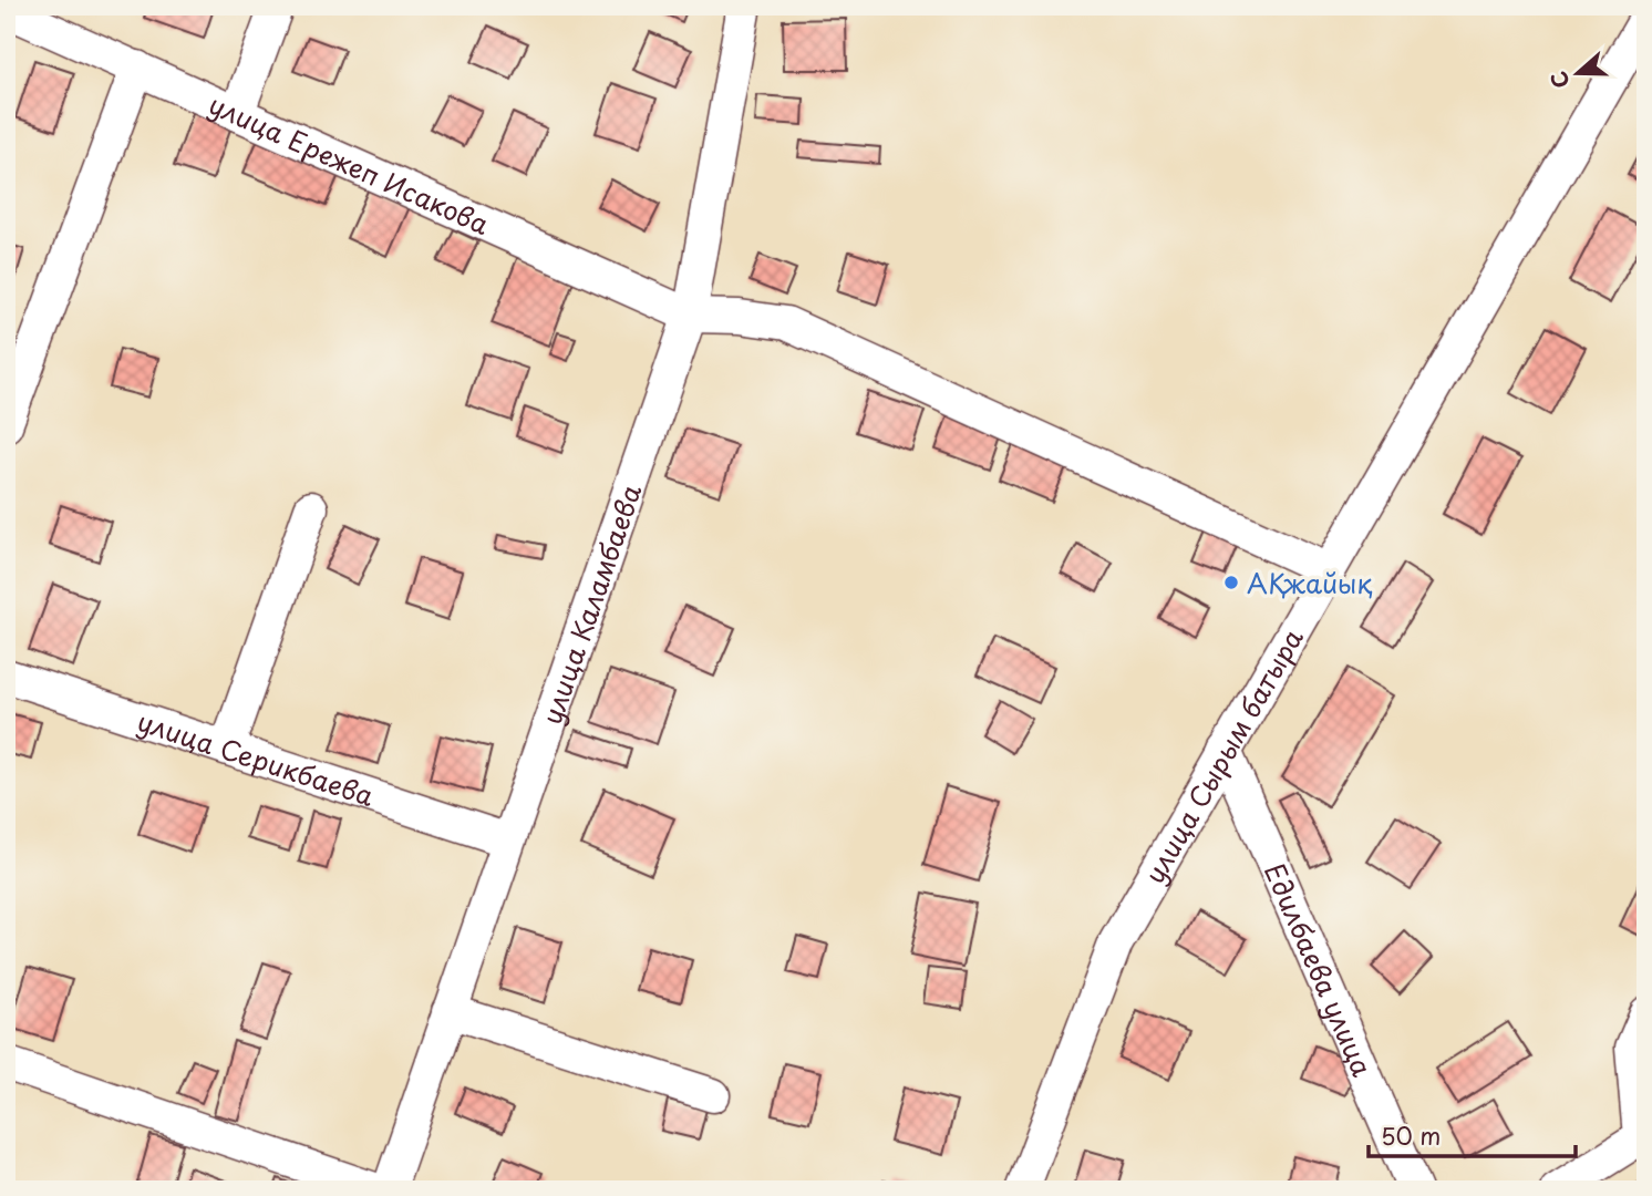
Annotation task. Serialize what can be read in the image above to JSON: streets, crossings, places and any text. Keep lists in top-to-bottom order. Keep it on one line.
{"streets":{"street":["улица Ережеп Исакова","улица Каламбаева","улица Сырым батыра","улица Серикбаева","Едилбаева улица"]},"crossings":[["улица Ережеп Исакова","улица Каламбаева"],["улица Каламбаева","улица Серикбаева"],["улица Сырым батыра","Едилбаева улица"]],"places":["АҚжайық"],"scale_bar":"50 m","north":"left"}
